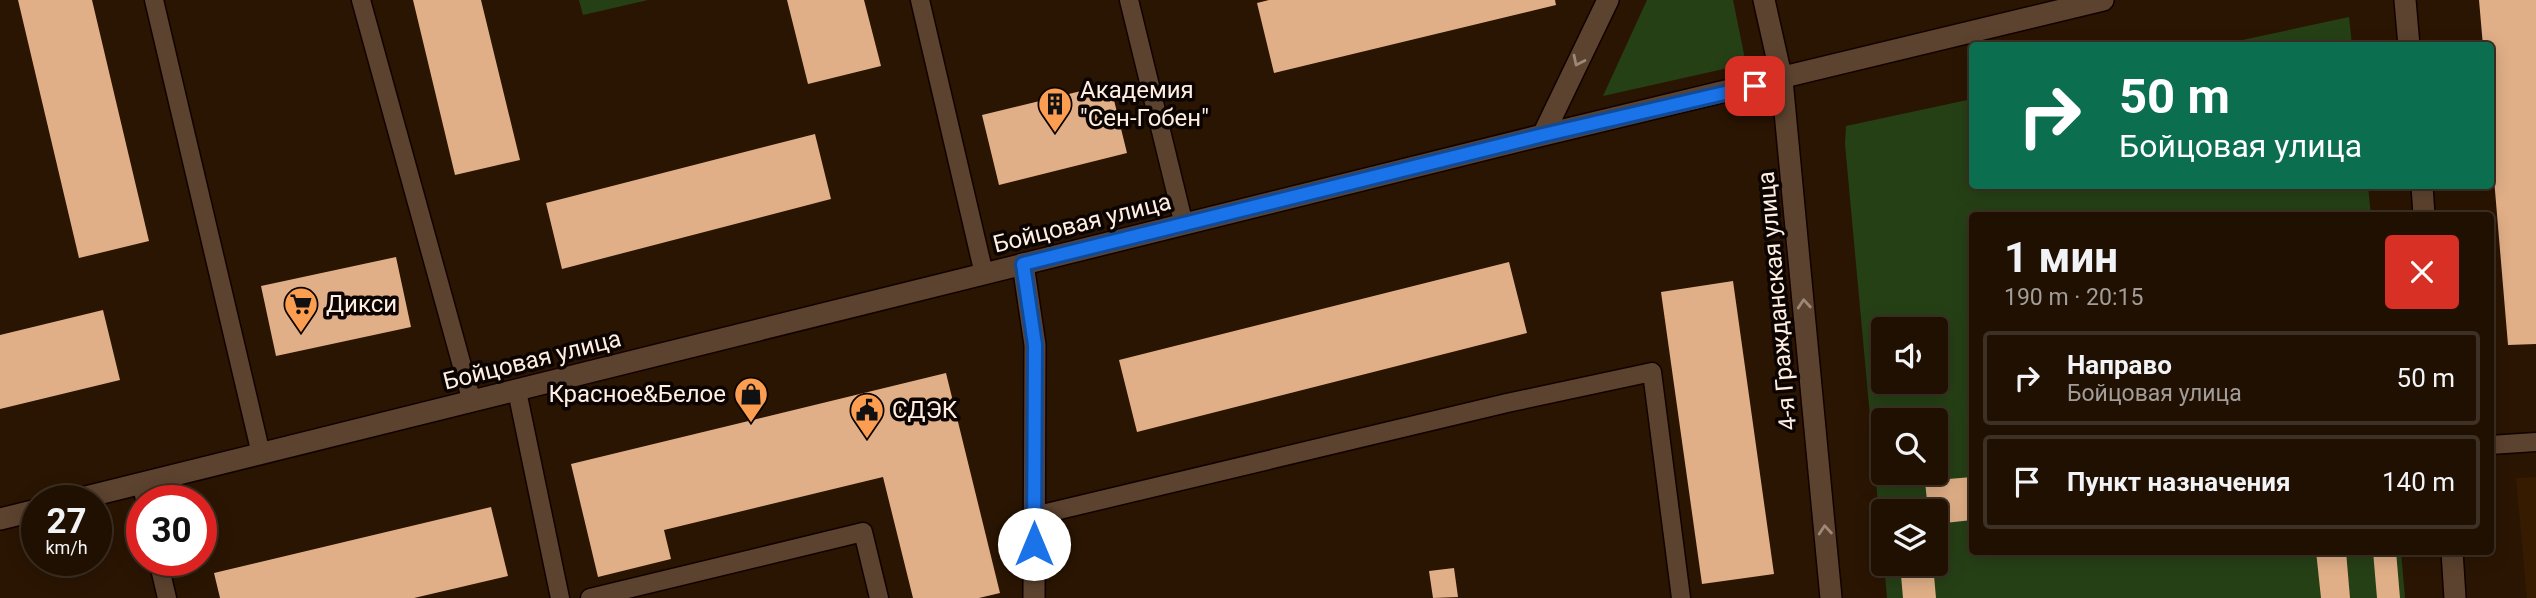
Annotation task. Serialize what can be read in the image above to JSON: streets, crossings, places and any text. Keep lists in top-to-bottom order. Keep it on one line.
{"streets":{"street":["Бойцовая улица","4-я Гражданская улица"]},"crossings":[["Бойцовая улица","4-я Гражданская улица"]],"one_way":["4-я Гражданская улица"],"places":{"building":["Академия \"Сен-Гобен\""],"supermarket":["Дикси"],"shop":["Красное&Белое"],"public building":["СДЭК"]},"page":{"turn":["50 m","Бойцовая улица"],"heading":["1 мин","190 m · 20:15"],"list":[{"name":"Направо","note":"Бойцовая улица","value":"50 m"},{"name":"Пункт назначения","value":"140 m"}],"speed":"27 km/h","limit":"30"}}
